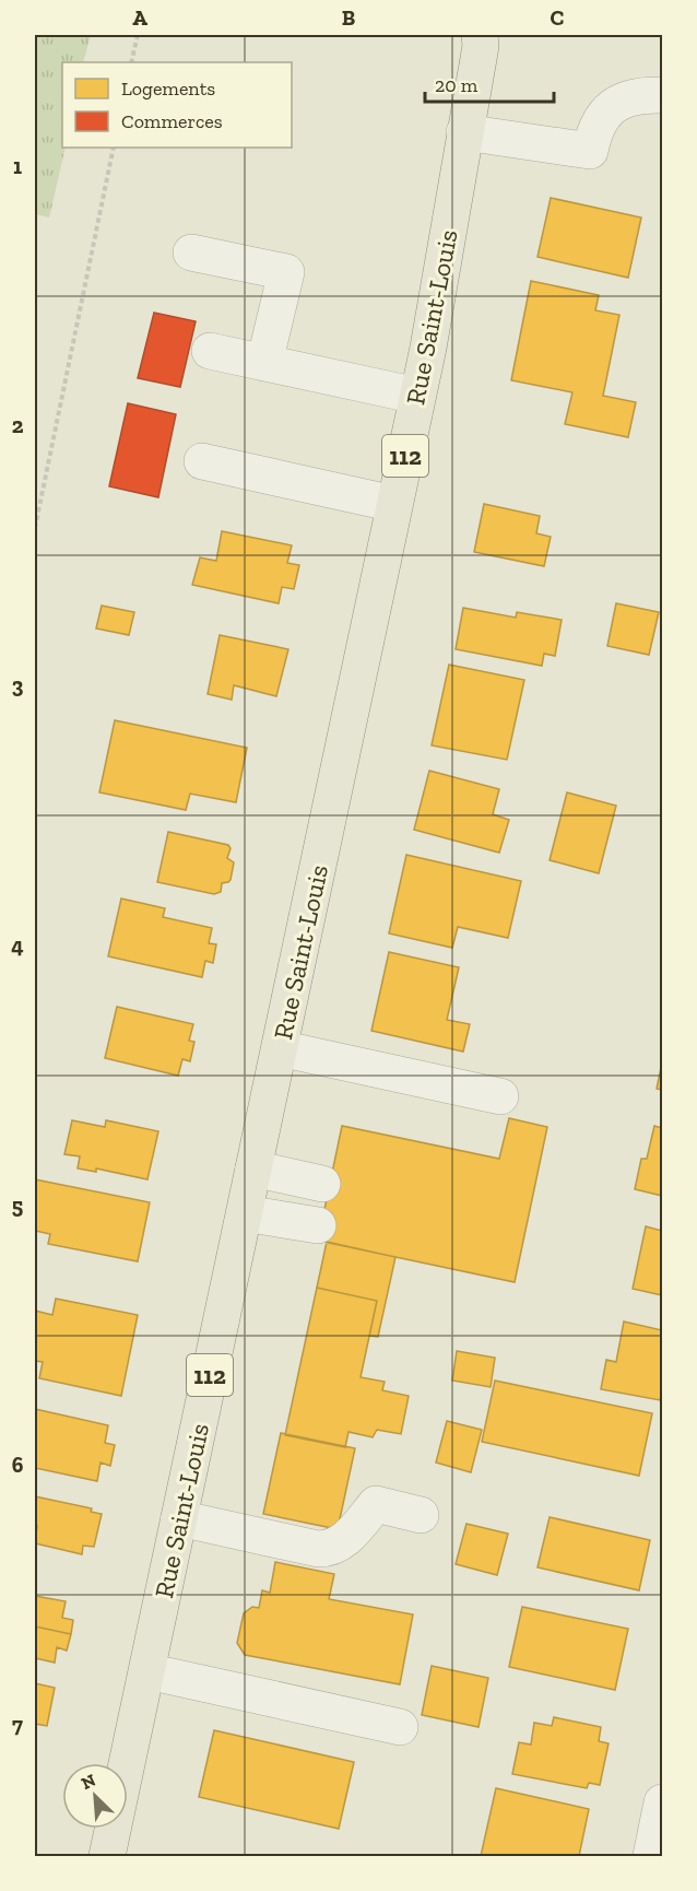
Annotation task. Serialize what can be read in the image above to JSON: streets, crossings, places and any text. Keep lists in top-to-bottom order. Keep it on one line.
{"streets":{"main road":["Rue Saint-Louis","112"]},"legend":["Logements","Commerces"],"scale_bar":"20 m","north":"top left","grid":{"columns":["A","B","C"],"rows":["1","2","3","4","5","6","7"]}}
